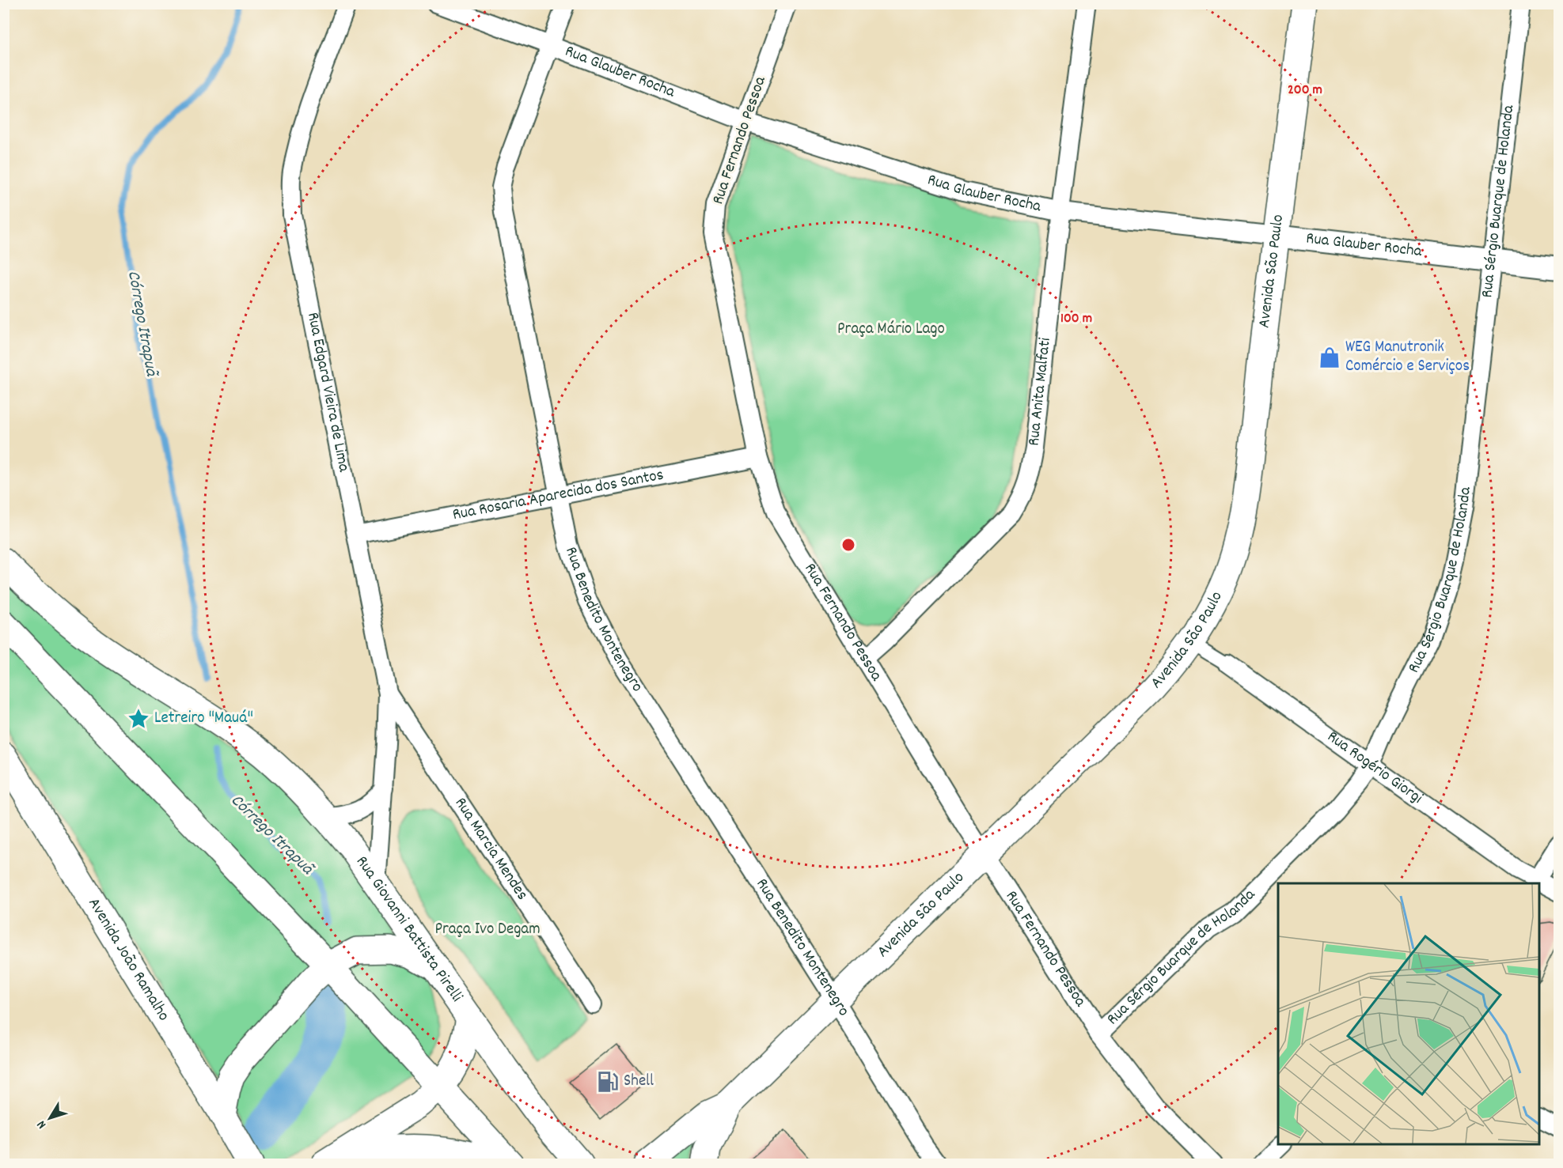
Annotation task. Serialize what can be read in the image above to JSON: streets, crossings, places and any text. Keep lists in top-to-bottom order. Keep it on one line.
{"streets":{"main road":["Avenida São Paulo","Rua Giovanni Battista Pirelli","Avenida João Ramalho"],"street":["Rua Glauber Rocha","Rua Fernando Pessoa","Rua Sérgio Buarque de Holanda","Rua Anita Malfati","Rua Edgard Vieira de Lima","Rua Rosaria Aparecida dos Santos","Rua Benedito Montenegro","Rua Rogério Giorgi","Rua Marcia Mendes"]},"crossings":[["Rua Glauber Rocha","Rua Fernando Pessoa"],["Rua Glauber Rocha","Rua Sérgio Buarque de Holanda"],["Rua Glauber Rocha","Avenida São Paulo"],["Rua Glauber Rocha","Rua Anita Malfati"],["Rua Glauber Rocha","Rua Benedito Montenegro"],["Rua Fernando Pessoa","Rua Sérgio Buarque de Holanda"],["Rua Fernando Pessoa","Avenida São Paulo"],["Rua Fernando Pessoa","Rua Anita Malfati"],["Rua Fernando Pessoa","Rua Rosaria Aparecida dos Santos"],["Rua Sérgio Buarque de Holanda","Rua Rogério Giorgi"],["Avenida São Paulo","Rua Benedito Montenegro"],["Avenida São Paulo","Rua Rogério Giorgi"],["Rua Edgard Vieira de Lima","Rua Rosaria Aparecida dos Santos"],["Rua Edgard Vieira de Lima","Rua Marcia Mendes"],["Rua Edgard Vieira de Lima","Rua Giovanni Battista Pirelli"],["Rua Rosaria Aparecida dos Santos","Rua Benedito Montenegro"]],"water":["Córrego Itrapuã"],"parks":["Praça Mário Lago","Praça Ivo Degam"],"places":{"shop":["WEG Manutronik Comércio e Serviços"],"place":["Letreiro \"Mauá\""],"fuel station":["Shell"]},"north":"bottom left","rings":["200 m","100 m"]}
